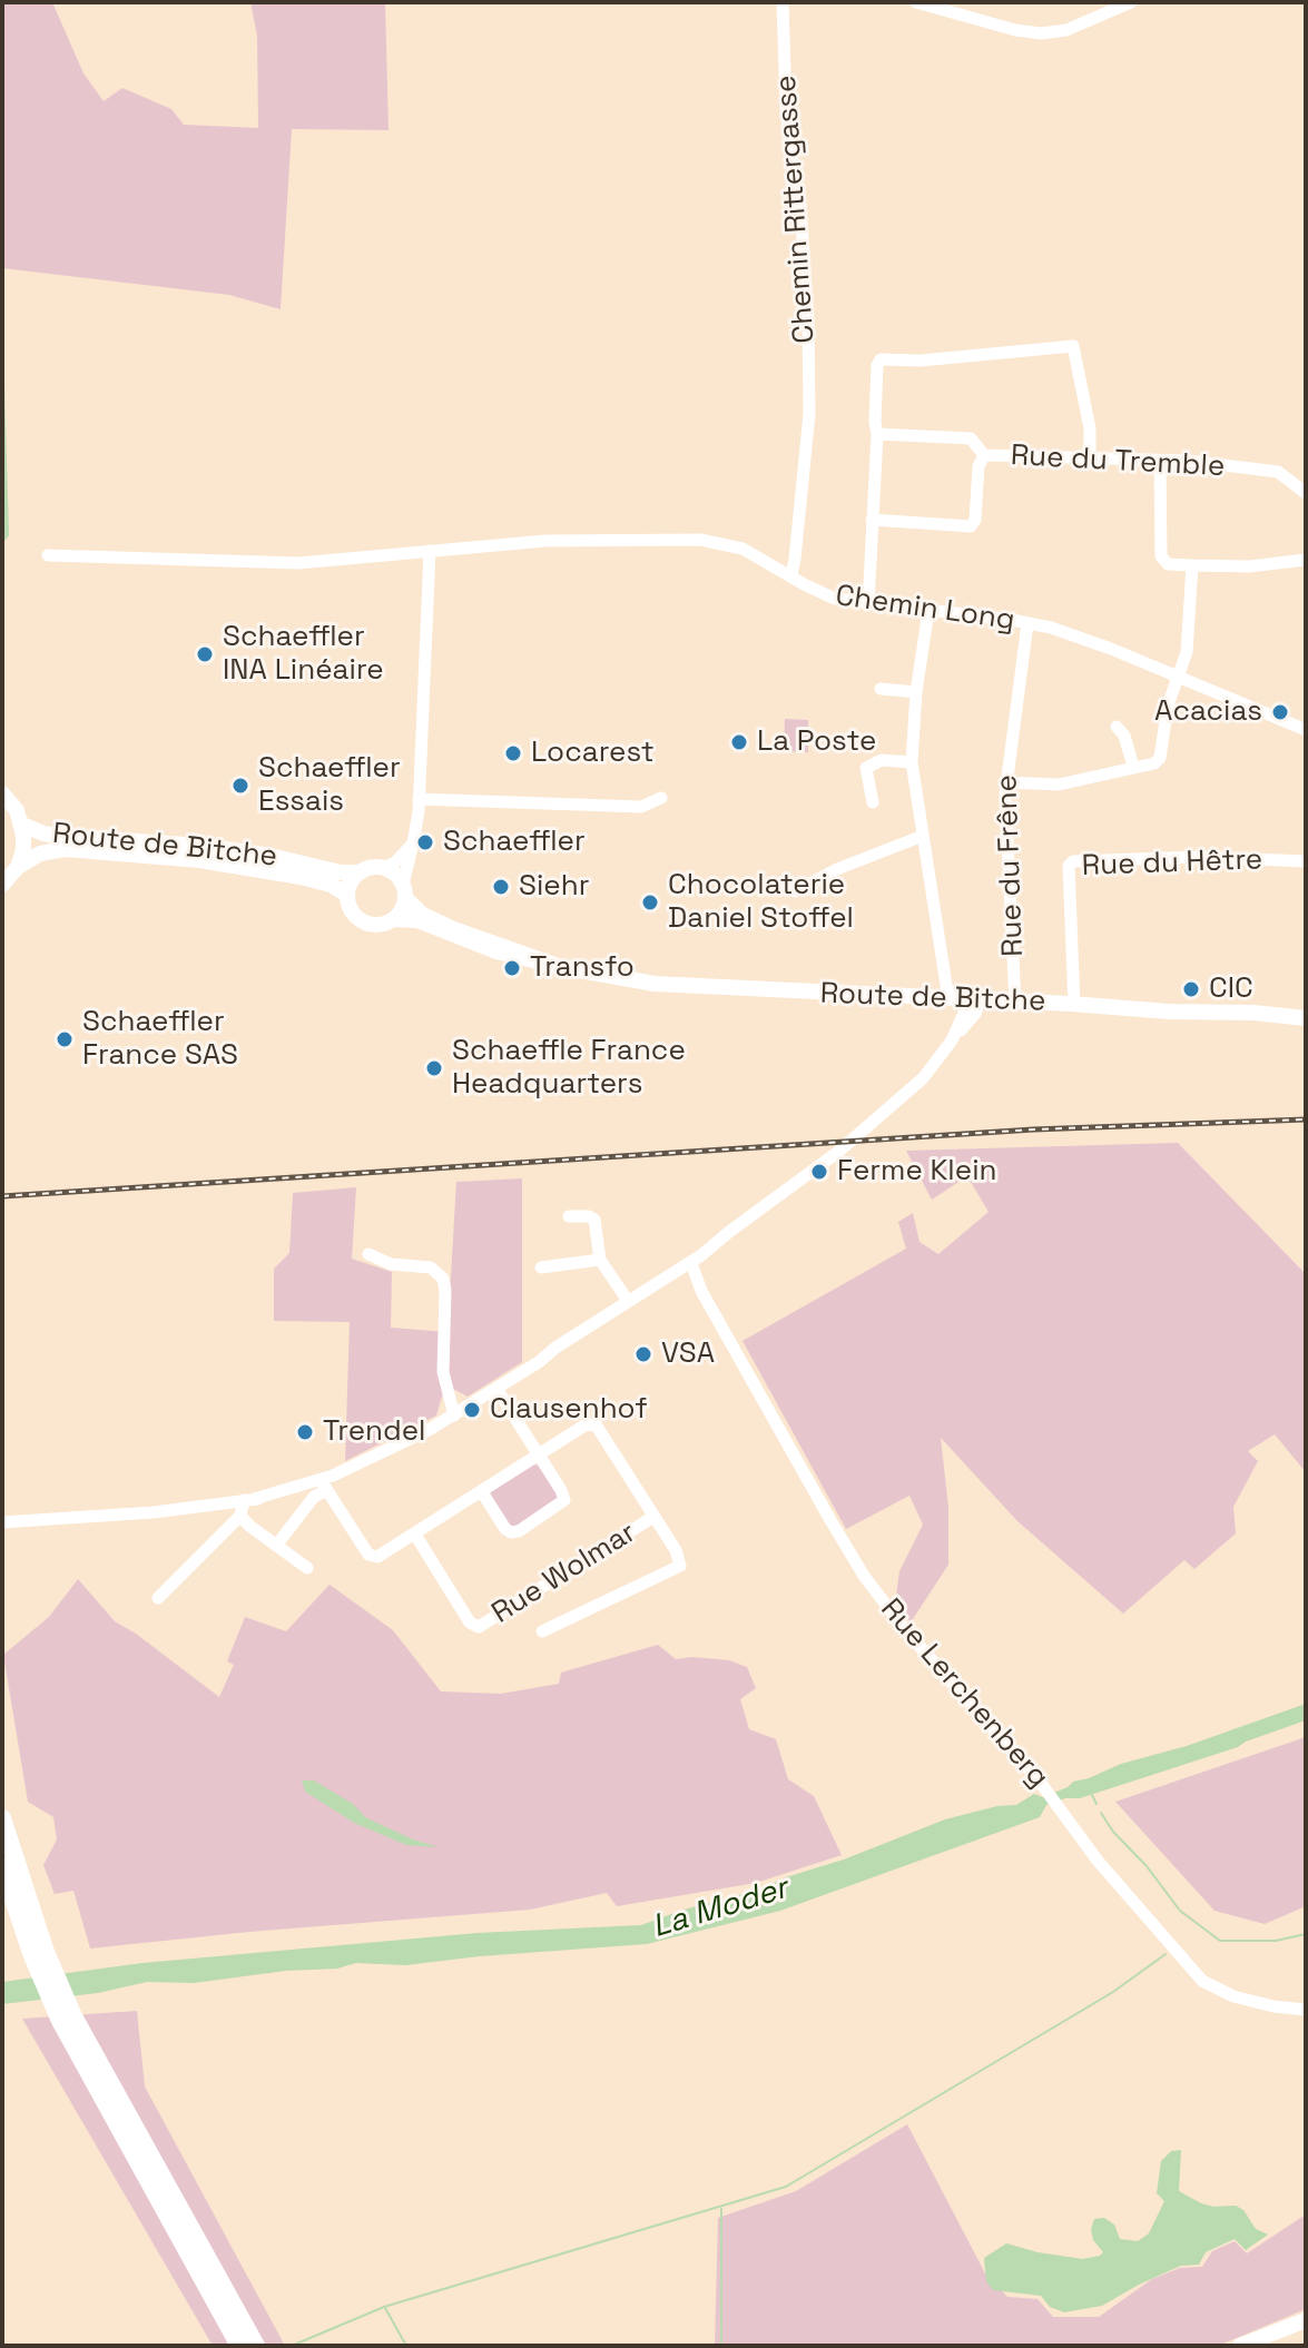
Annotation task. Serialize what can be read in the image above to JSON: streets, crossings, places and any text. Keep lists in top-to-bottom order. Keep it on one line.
{"streets":{"main road":["Route de Bitche"],"street":["Chemin Rittergasse","Rue du Tremble","Chemin Long","Rue du Hêtre","Rue du Frêne","Rue Wolmar","Rue Lerchenberg"]},"crossings":[["Chemin Rittergasse","Chemin Long"],["Chemin Long","Rue du Frêne"],["Route de Bitche","Rue du Hêtre"],["Route de Bitche","Rue du Frêne"]],"water":["La Moder"],"places":["Schaeffler INA Linéaire","Acacias","La Poste","Locarest","Schaeffler Essais","Schaeffler","Siehr","Chocolaterie Daniel Stoffel","Transfo","CIC","Schaeffler France SAS","Schaeffle France Headquarters","Ferme Klein","VSA","Clausenhof","Trendel"]}
